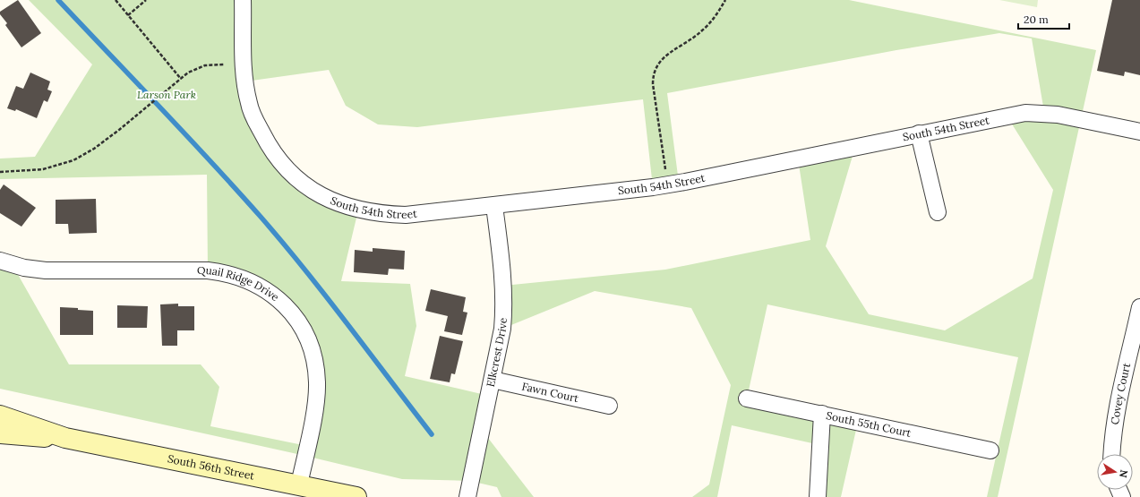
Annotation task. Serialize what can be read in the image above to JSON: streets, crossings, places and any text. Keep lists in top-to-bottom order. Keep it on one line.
{"streets":{"main road":["South 56th Street"],"street":["South 54th Street","Quail Ridge Drive","Elkcrest Drive","Fawn Court","Covey Court","South 55th Court"]},"crossings":[["South 54th Street","Elkcrest Drive"],["Quail Ridge Drive","South 56th Street"],["Elkcrest Drive","Fawn Court"]],"parks":["Larson Park"],"scale_bar":"20 m","north":"right"}
